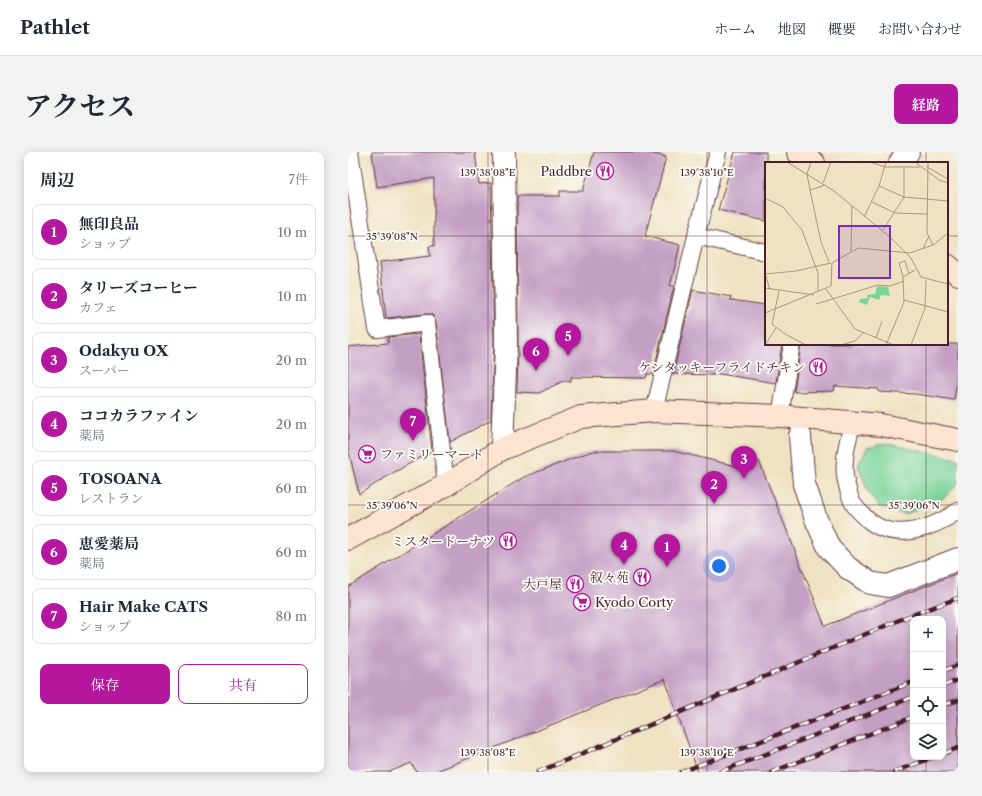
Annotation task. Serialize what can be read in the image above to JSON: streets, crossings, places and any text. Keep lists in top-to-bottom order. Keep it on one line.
{"places":{"restaurant":["Paddbre","ケンタッキーフライドチキン","ミスタードーナツ","叙々苑","大戸屋"],"supermarket":["ファミリーマート","Kyodo Corty"]},"page":{"header":"Pathlet","nav":["ホーム","地図","概要","お問い合わせ"],"title":"アクセス","buttons":["経路",["保存","共有"]],"heading":["周辺","7件"],"list":[{"mark":"1","name":"無印良品","note":"ショップ","value":"10 m"},{"mark":"2","name":"タリーズコーヒー","note":"カフェ","value":"10 m"},{"mark":"3","name":"Odakyu OX","note":"スーパー","value":"20 m"},{"mark":"4","name":"ココカラファイン","note":"薬局","value":"20 m"},{"mark":"5","name":"TOSOANA","note":"レストラン","value":"60 m"},{"mark":"6","name":"恵愛薬局","note":"薬局","value":"60 m"},{"mark":"7","name":"Hair Make CATS","note":"ショップ","value":"80 m"}],"pins":["5","6","7","3","2","4","1"],"map_buttons":["+","−"]},"coordinates":["139°38'08\"E","139°38'10\"E","35°39'08\"N","35°39'06\"N"]}
